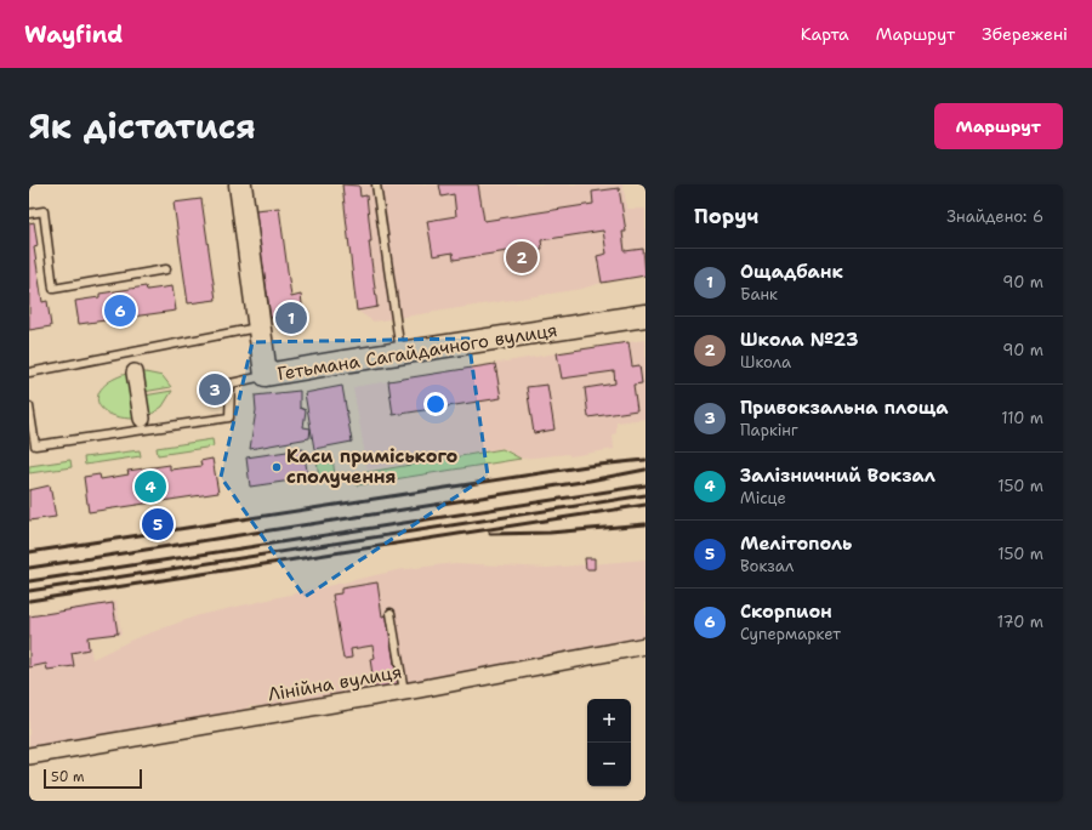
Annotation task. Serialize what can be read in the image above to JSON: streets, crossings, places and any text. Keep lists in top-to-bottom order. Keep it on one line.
{"streets":{"street":["Гетьмана Сагайдачного вулиця","Лінійна вулиця"]},"places":["Каси приміського сполучення"],"scale_bar":"50 m","page":{"header":"Wayfind","nav":["Карта","Маршрут","Збережені"],"title":"Як дістатися","buttons":"Маршрут","heading":["Поруч","Знайдено: 6"],"pins":["2","6","1","3","4","5"],"list":[{"mark":"1","name":"Ощадбанк","note":"Банк","value":"90 m"},{"mark":"2","name":"Школа №23","note":"Школа","value":"90 m"},{"mark":"3","name":"Привокзальна площа","note":"Паркінг","value":"110 m"},{"mark":"4","name":"Залізничний Вокзал","note":"Місце","value":"150 m"},{"mark":"5","name":"Мелітополь","note":"Вокзал","value":"150 m"},{"mark":"6","name":"Скорпион","note":"Супермаркет","value":"170 m"}],"map_buttons":["+","−"],"scale":"50 m"}}
